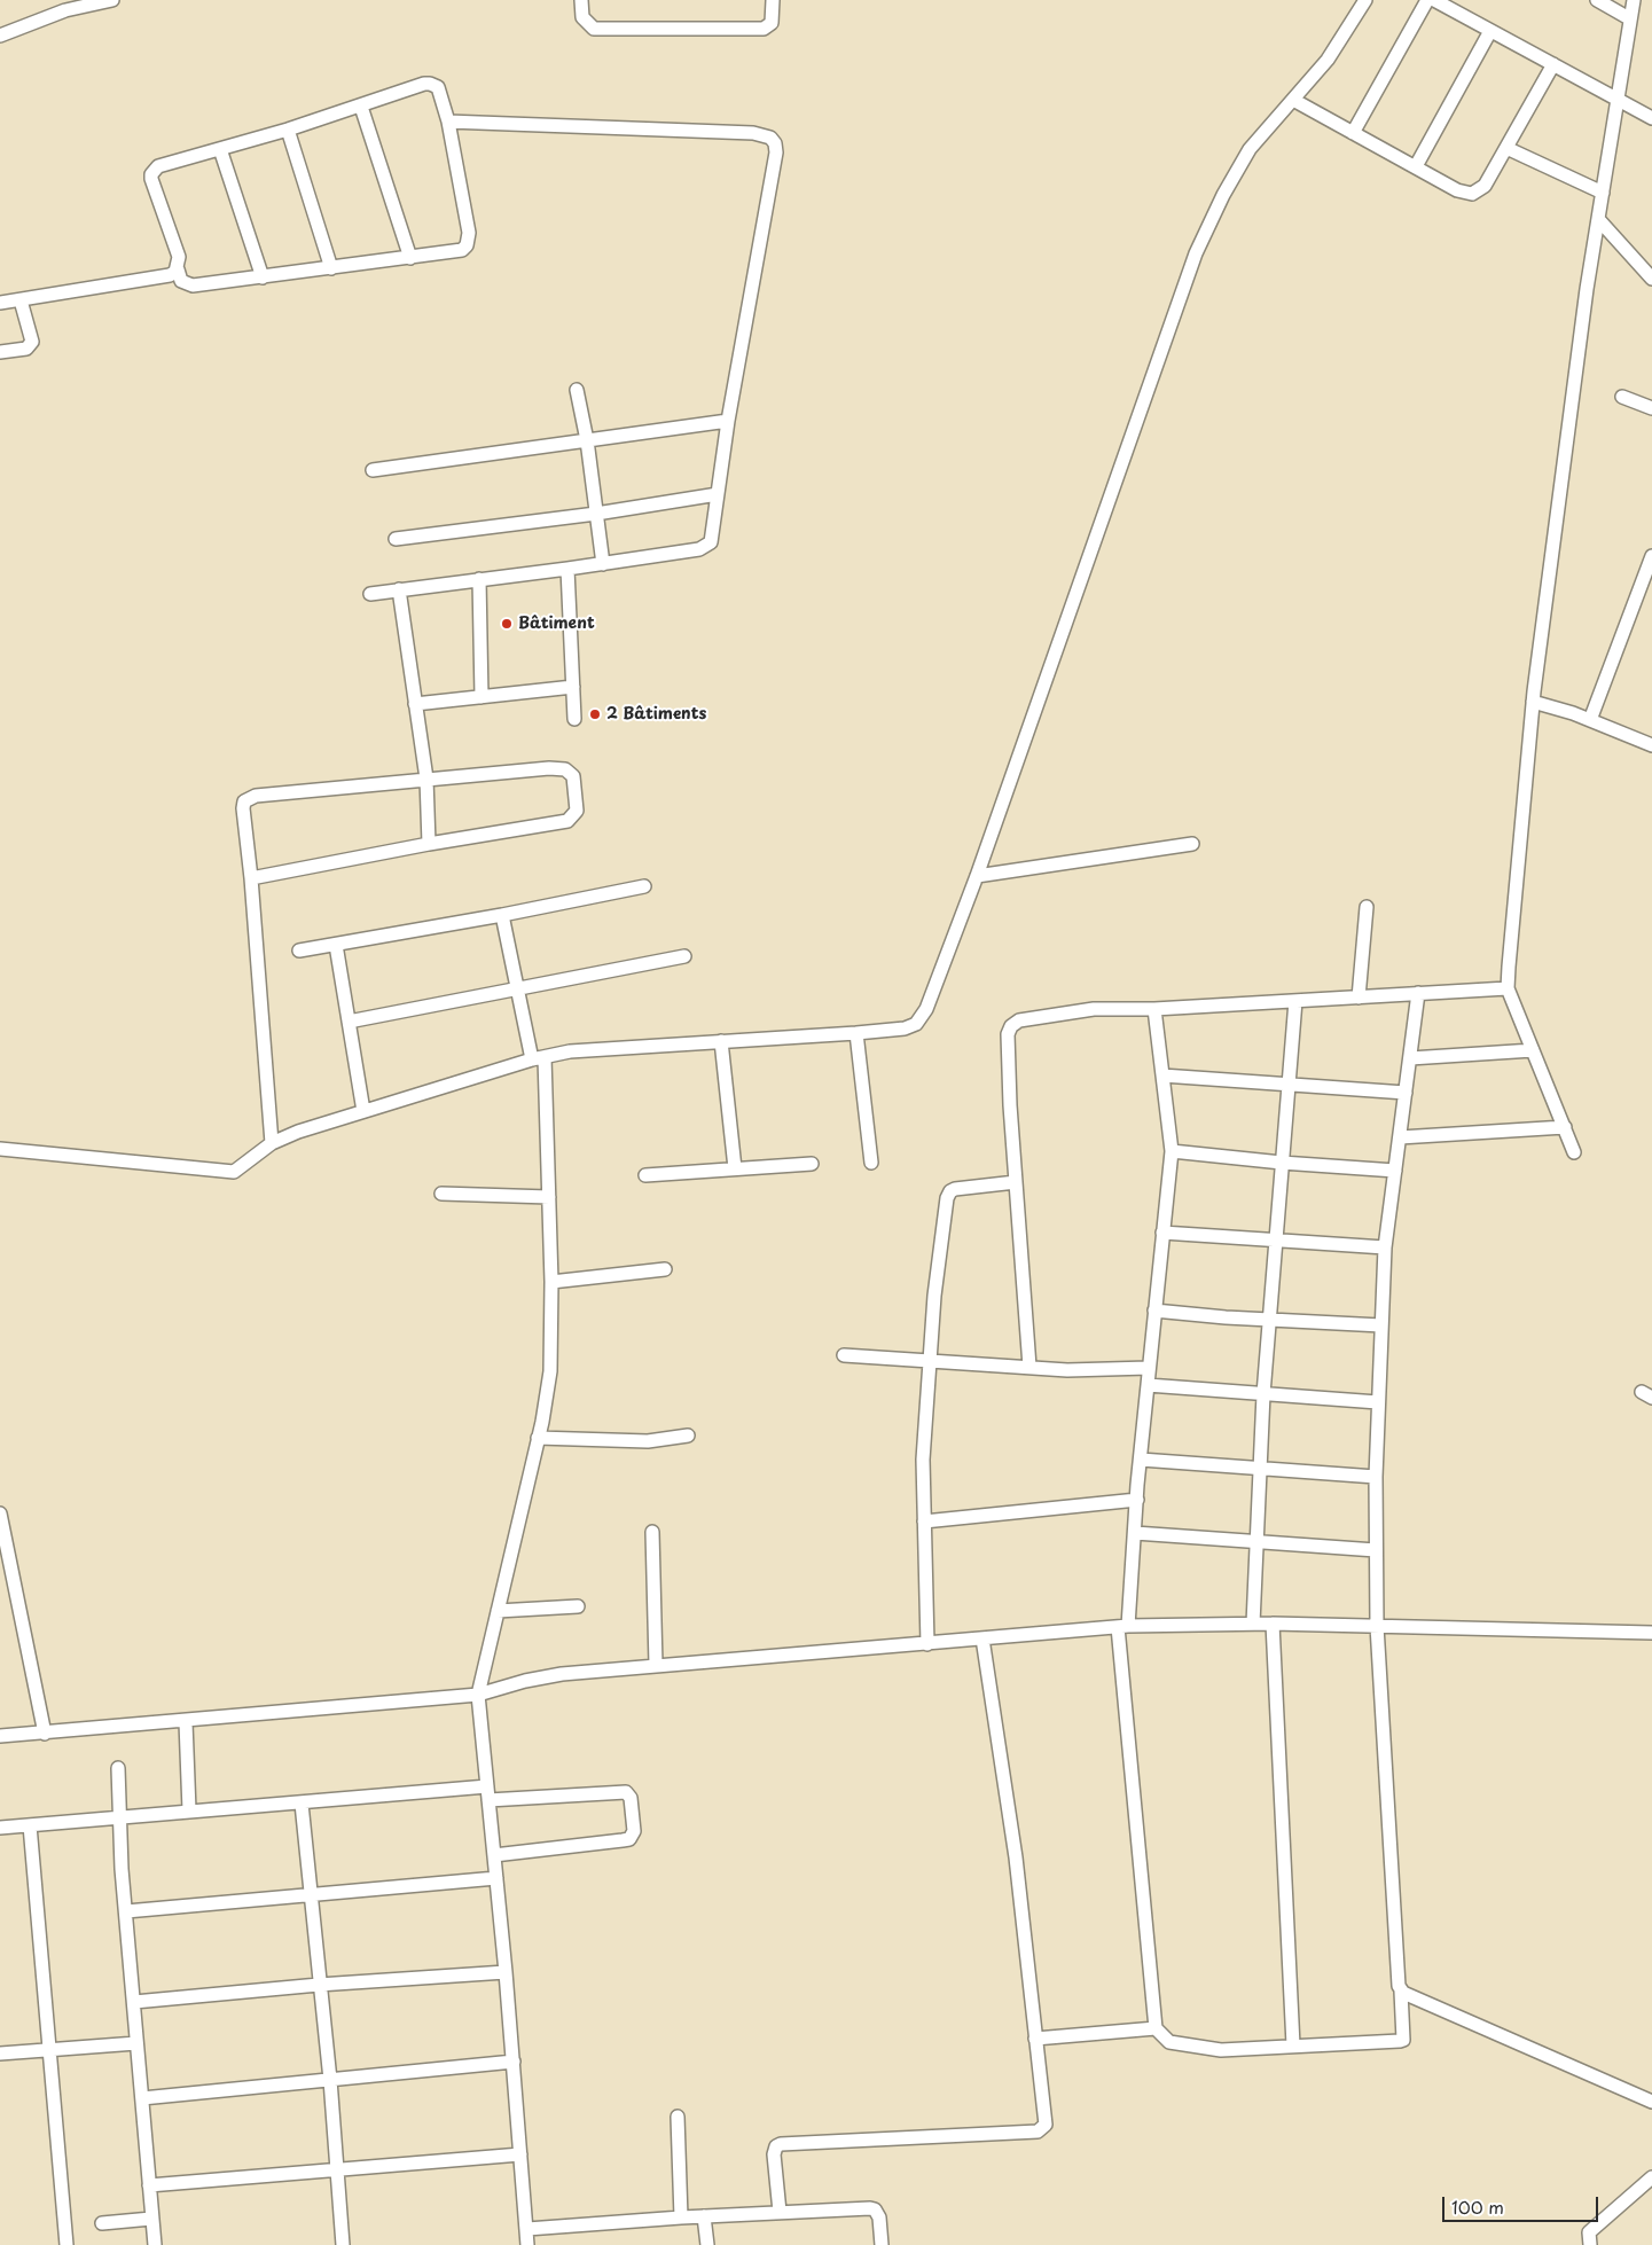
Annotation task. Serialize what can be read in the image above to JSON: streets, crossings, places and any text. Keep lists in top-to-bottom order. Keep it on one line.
{"places":["Bâtiment","2 Bâtiments"],"scale_bar":"100 m"}
